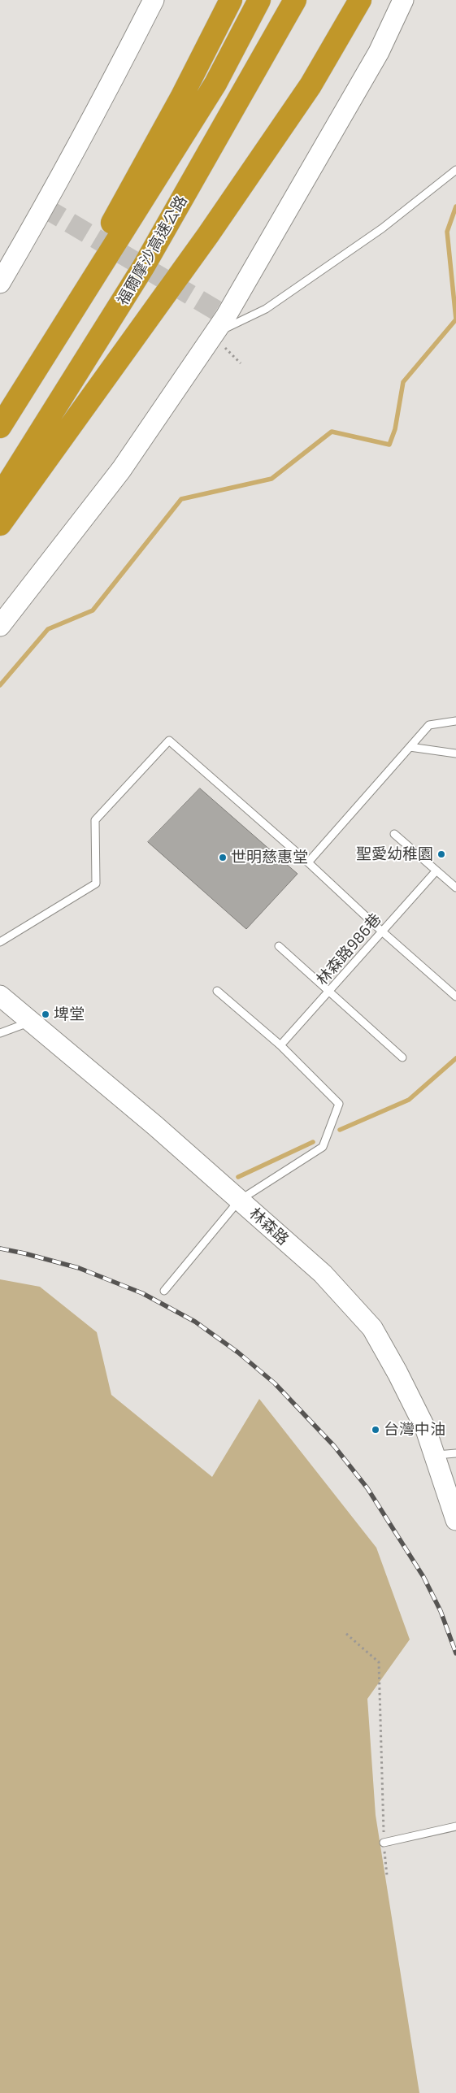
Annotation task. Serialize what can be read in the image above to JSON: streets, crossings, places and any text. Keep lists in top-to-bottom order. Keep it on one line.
{"streets":{"highway":["福爾摩沙高速公路"],"street":["林森路"],"lane":["林森路986巷"]},"places":["聖愛幼稚園","世明慈惠堂","埤堂","台灣中油"]}
